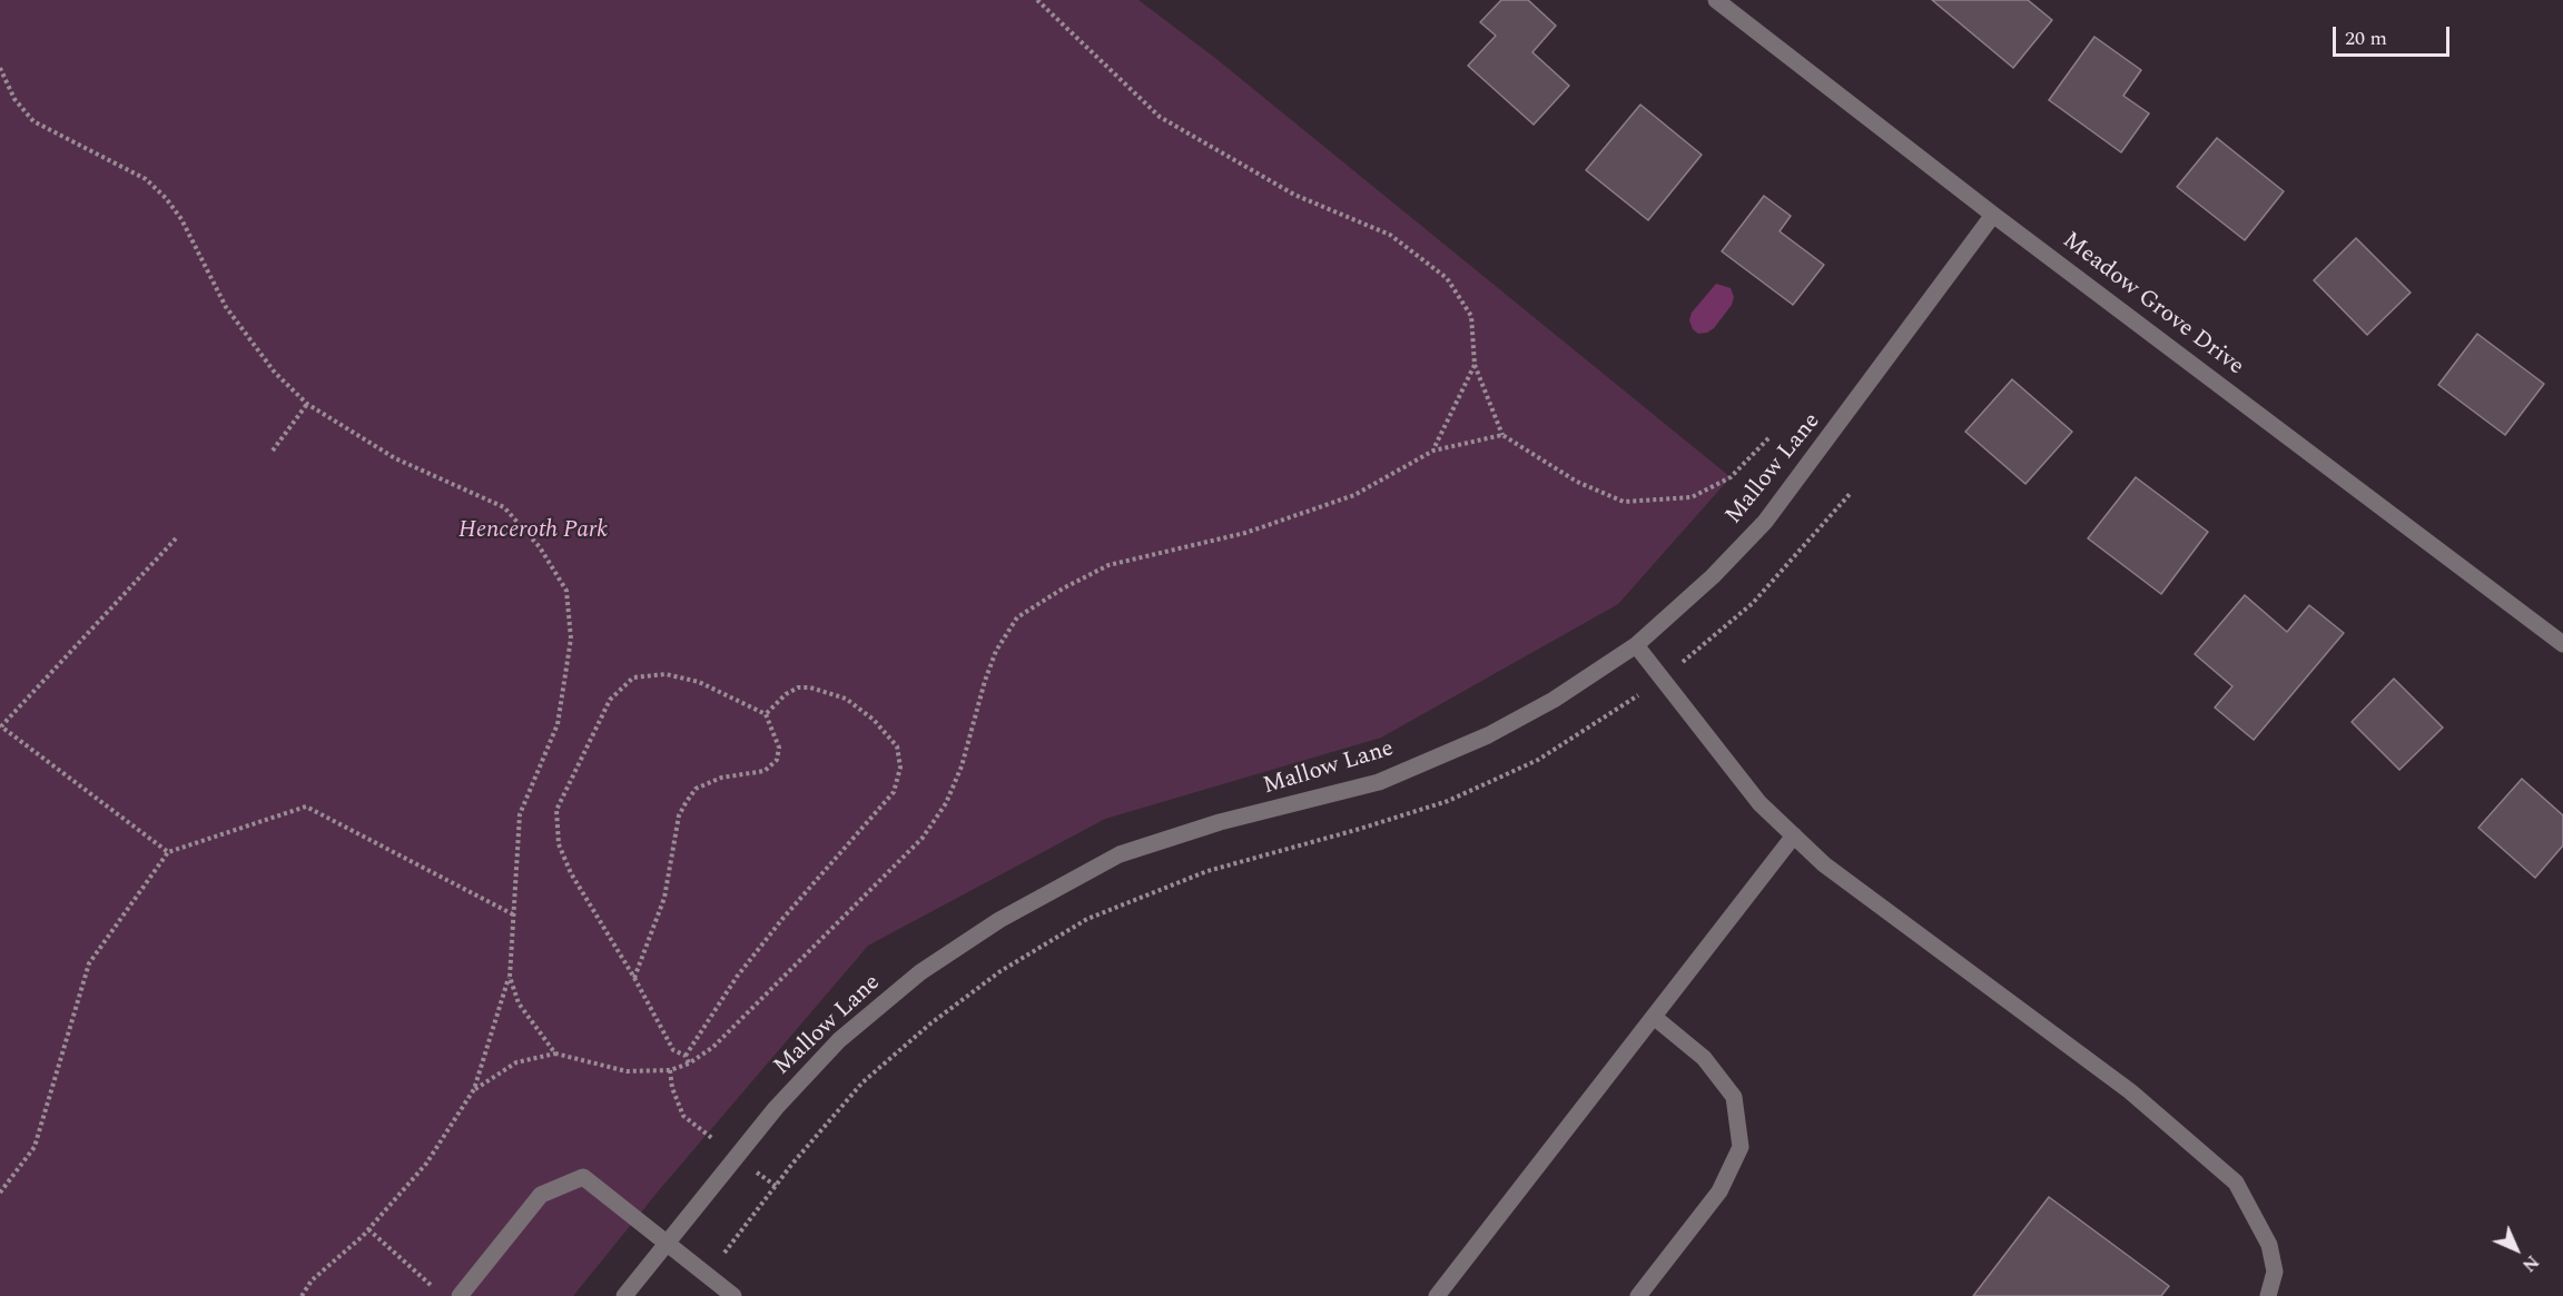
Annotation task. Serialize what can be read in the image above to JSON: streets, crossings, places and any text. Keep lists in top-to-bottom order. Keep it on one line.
{"streets":{"street":["Meadow Grove Drive","Mallow Lane"]},"crossings":[["Meadow Grove Drive","Mallow Lane"]],"parks":["Henceroth Park"],"scale_bar":"20 m","north":"bottom right"}
